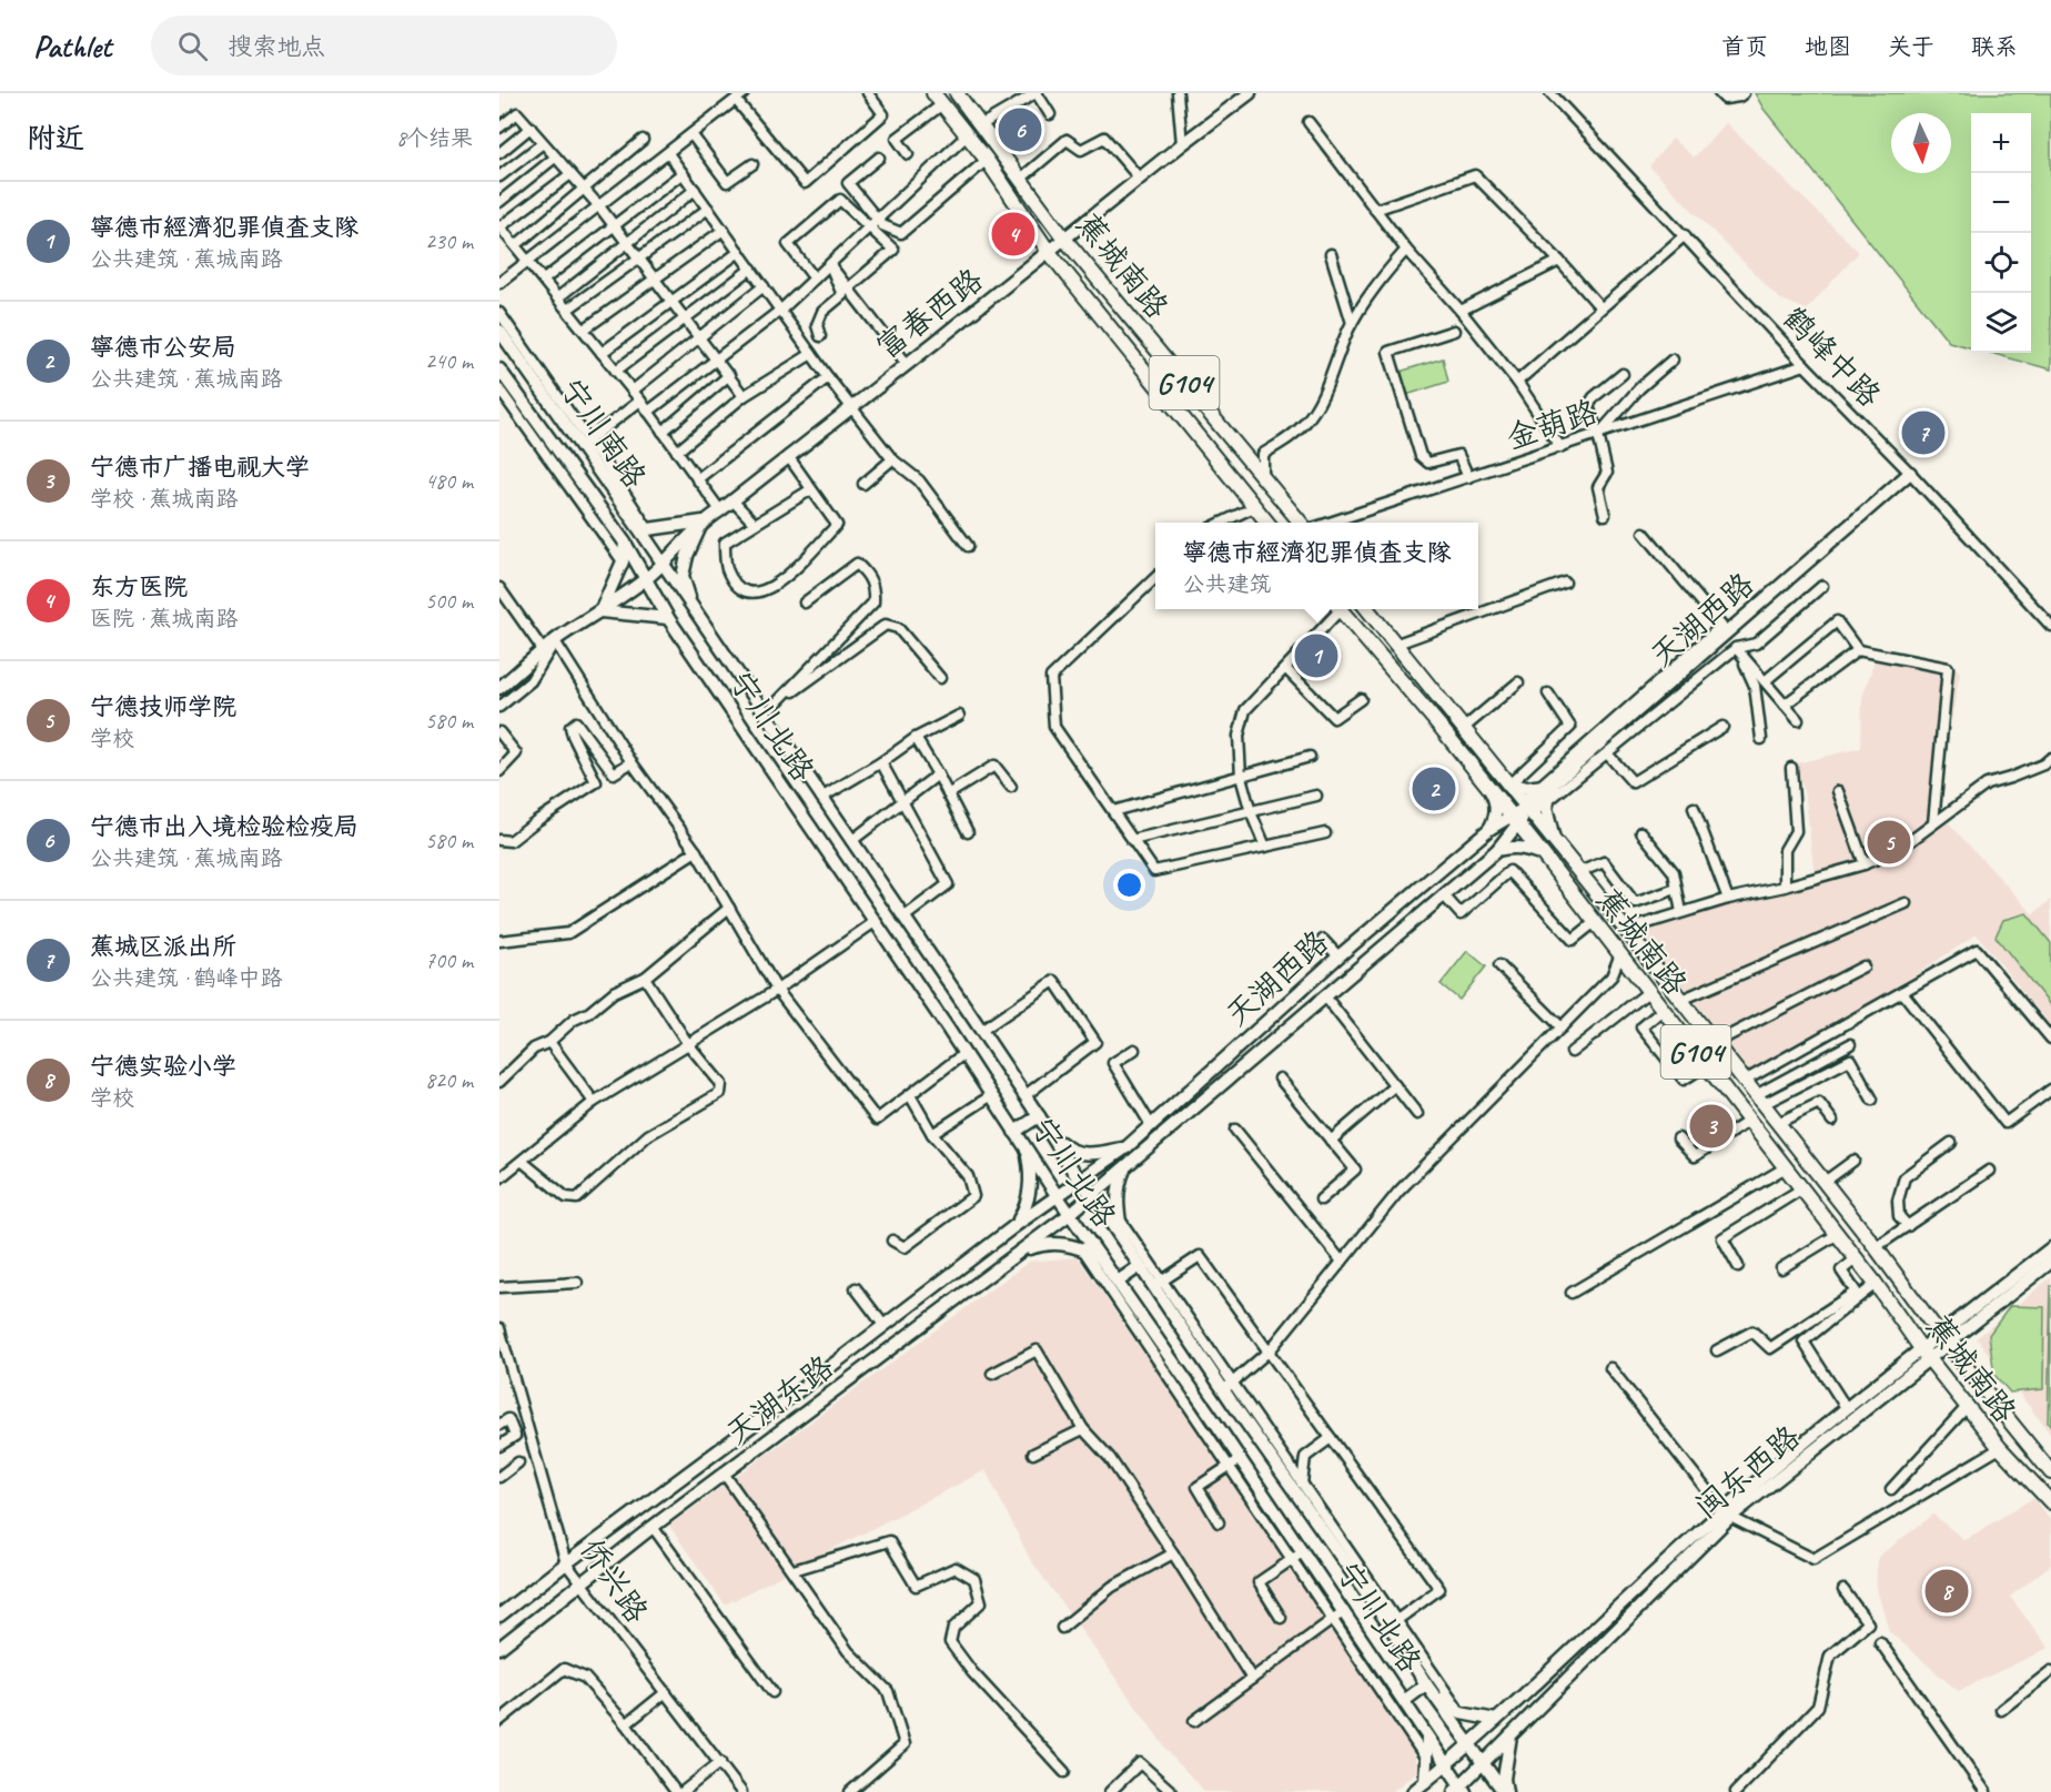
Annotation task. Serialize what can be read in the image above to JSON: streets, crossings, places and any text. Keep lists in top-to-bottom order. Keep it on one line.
{"streets":{"highway":["蕉城南路","G104"],"main road":["富春西路","宁川南路","天湖西路","宁川北路","天湖东路","闽东西路"],"street":["鹤峰中路","金葫路","侨兴路"]},"crossings":[["蕉城南路","富春西路"],["蕉城南路","天湖西路"],["蕉城南路","闽东西路"],["富春西路","宁川南路"],["富春西路","宁川北路"],["鹤峰中路","金葫路"],["鹤峰中路","天湖西路"],["宁川南路","宁川北路"],["天湖西路","宁川北路"],["天湖西路","天湖东路"],["宁川北路","天湖东路"],["宁川北路","闽东西路"],["天湖东路","侨兴路"]],"north":"bottom","page":{"header":"Pathlet","search":"搜索地点","nav":["首页","地图","关于","联系"],"heading":["附近","8个结果"],"pins":["6","4","7","1","2","5","3","8"],"map_buttons":["+","−"],"list":[{"mark":"1","name":"寧德市經濟犯罪偵查支隊","note":"公共建筑 · 蕉城南路","value":"230 m"},{"mark":"2","name":"寧德市公安局","note":"公共建筑 · 蕉城南路","value":"240 m"},{"mark":"3","name":"宁德市广播电视大学","note":"学校 · 蕉城南路","value":"480 m"},{"mark":"4","name":"东方医院","note":"医院 · 蕉城南路","value":"500 m"},{"mark":"5","name":"宁德技师学院","note":"学校","value":"580 m"},{"mark":"6","name":"宁德市出入境检验检疫局","note":"公共建筑 · 蕉城南路","value":"580 m"},{"mark":"7","name":"蕉城区派出所","note":"公共建筑 · 鹤峰中路","value":"700 m"},{"mark":"8","name":"宁德实验小学","note":"学校","value":"820 m"}],"popup":["寧德市經濟犯罪偵查支隊","公共建筑"]}}
